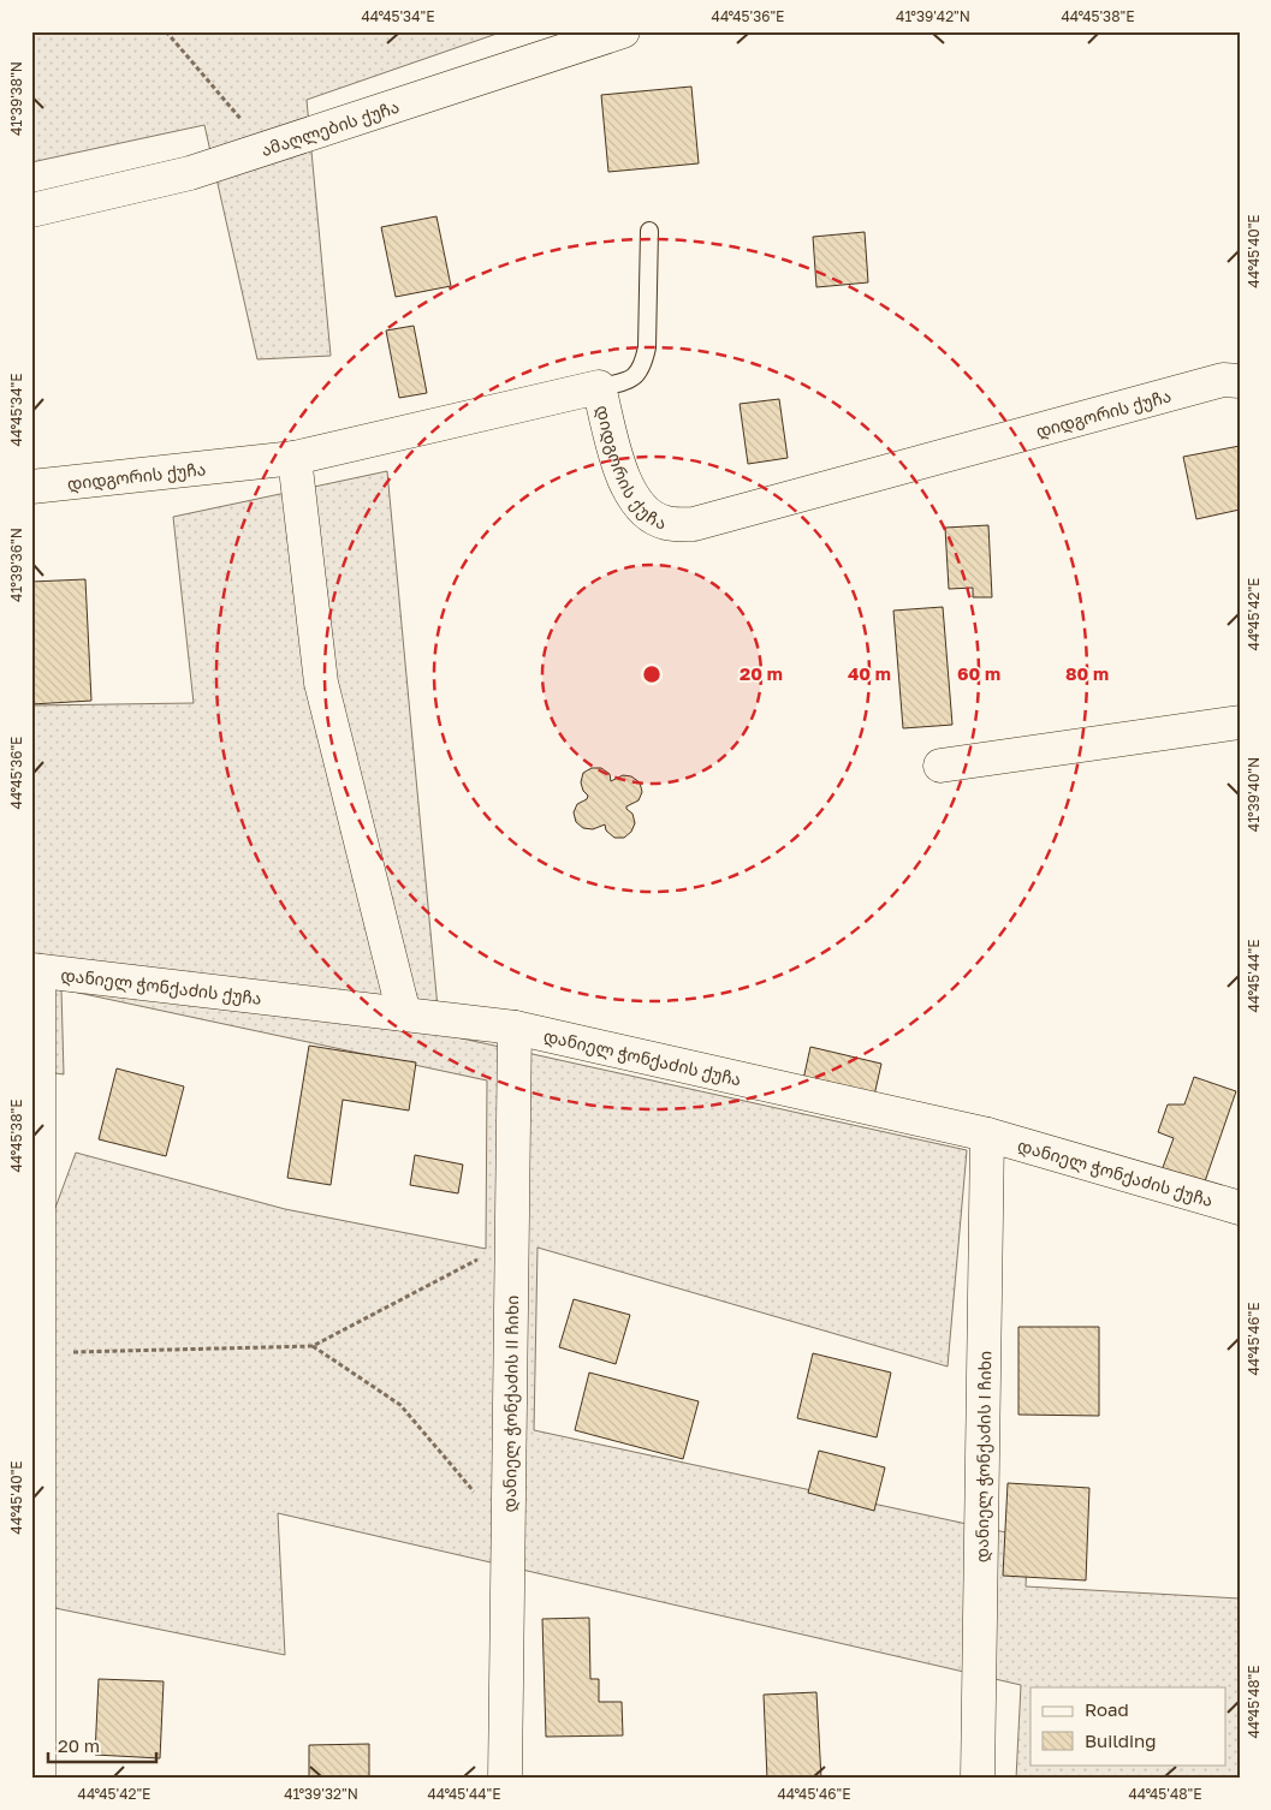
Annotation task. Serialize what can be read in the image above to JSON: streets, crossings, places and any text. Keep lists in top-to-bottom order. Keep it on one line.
{"streets":{"street":["ამაღლების ქუჩა","დიდგორის ქუჩა","დანიელ ჭონქაძის ქუჩა","დანიელ ჭონქაძის II ჩიხი","დანიელ ჭონქაძის I ჩიხი"]},"crossings":[["დანიელ ჭონქაძის ქუჩა","დანიელ ჭონქაძის II ჩიხი"],["დანიელ ჭონქაძის ქუჩა","დანიელ ჭონქაძის I ჩიხი"]],"legend":["Road","Building"],"scale_bar":"20 m","coordinates":["44°45'34\"E","44°45'36\"E","41°39'42\"N","44°45'38\"E","41°39'38\"N","44°45'40\"E","41°39'36\"N","44°45'42\"E","41°39'40\"N","44°45'44\"E","44°45'46\"E","44°45'48\"E","41°39'32\"N"],"rings":["20 m","40 m","60 m","80 m"]}
